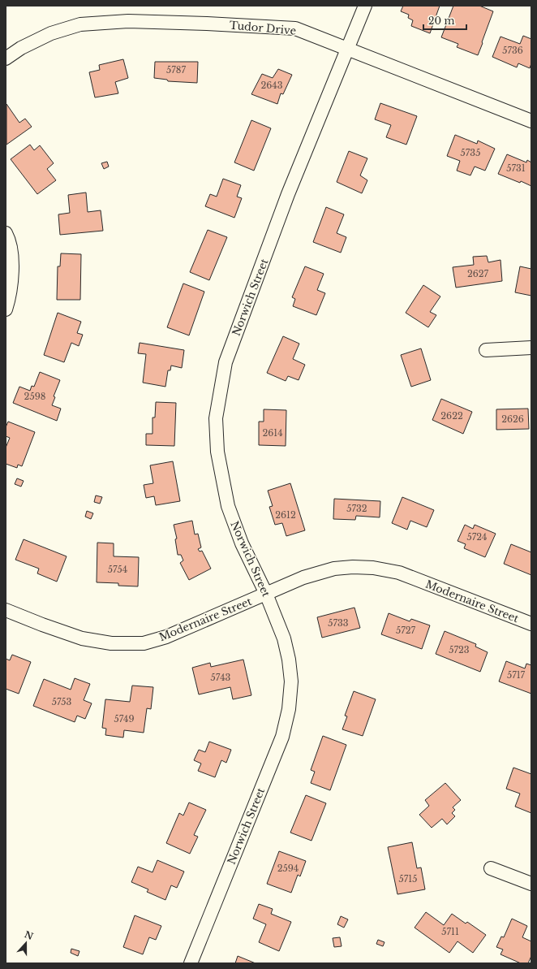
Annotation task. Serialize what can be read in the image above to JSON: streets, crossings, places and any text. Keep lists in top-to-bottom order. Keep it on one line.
{"streets":{"street":["Tudor Drive","Norwich Street","Modernaire Street"]},"crossings":[["Tudor Drive","Norwich Street"],["Norwich Street","Modernaire Street"]],"house_numbers":["5736","5787","2643","5735","5731","2627","2598","2622","2626","2614","5732","2612","5724","5754","5733","5727","5723","5717","5743","5753","5749","2594","5715","5711"],"scale_bar":"20 m","north":"top"}
